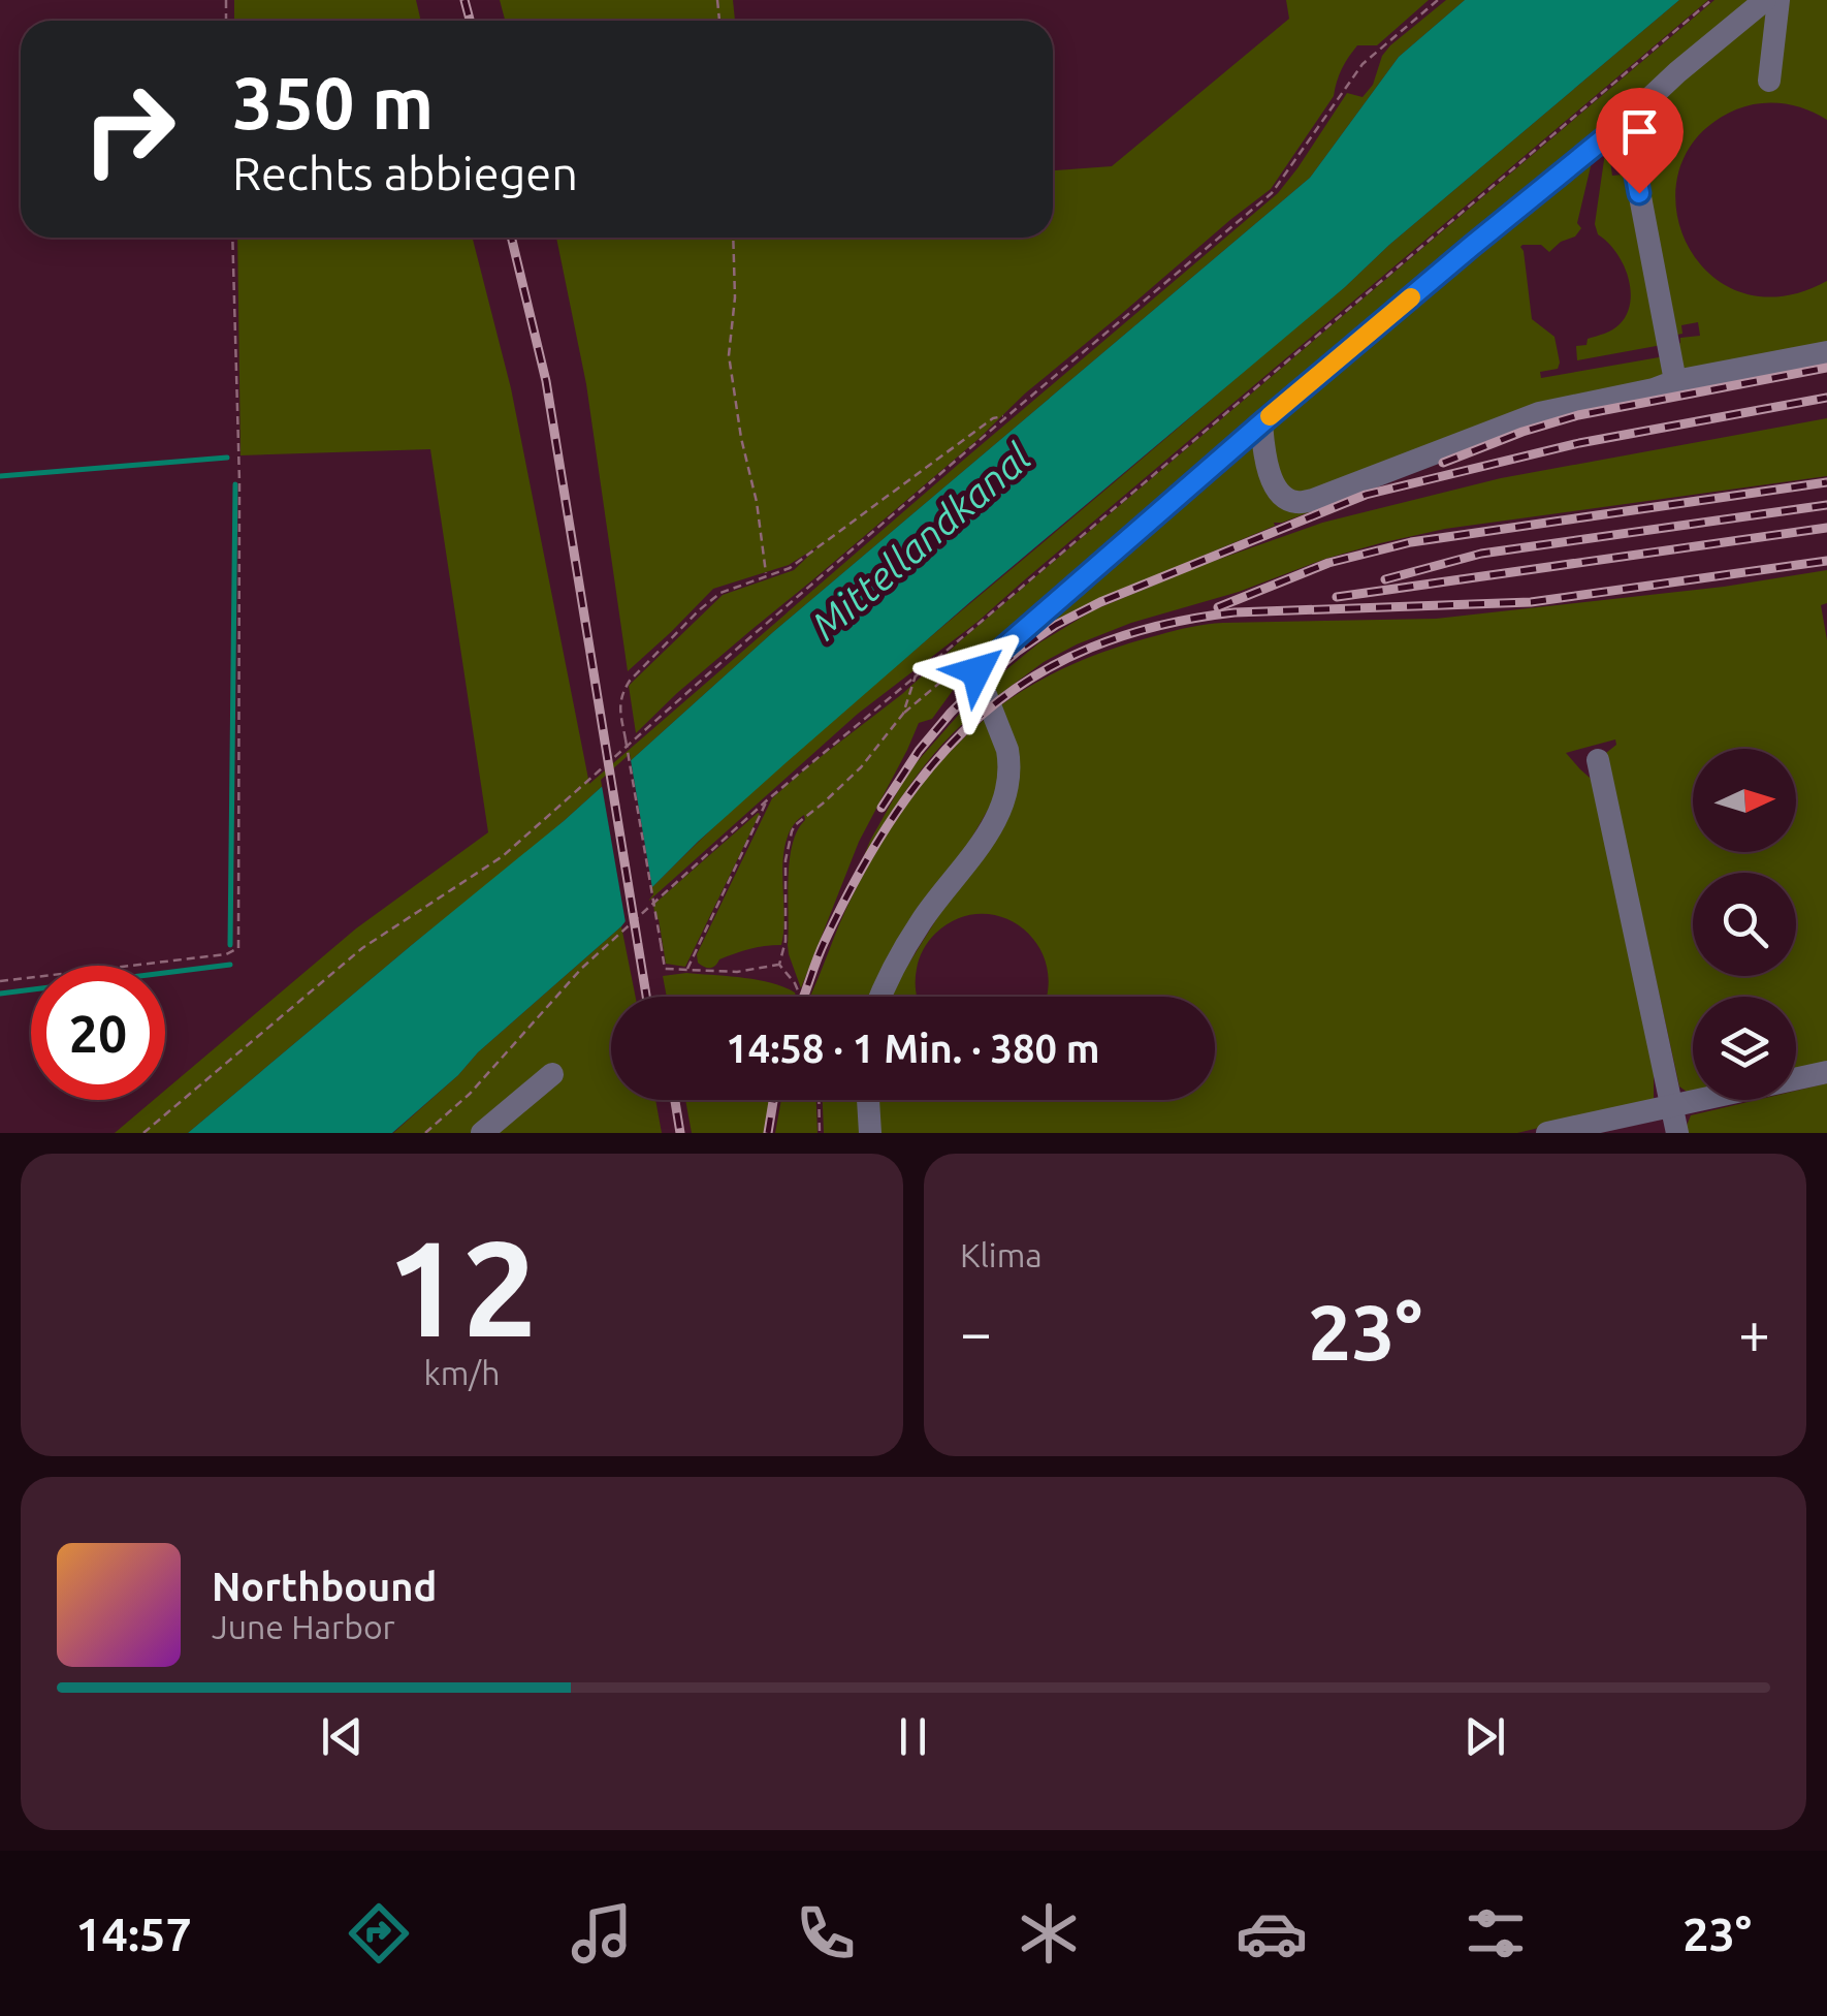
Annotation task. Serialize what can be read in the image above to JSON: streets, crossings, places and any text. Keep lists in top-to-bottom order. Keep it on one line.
{"water":["Mittellandkanal"],"north":"right","page":{"turn":["350 m","Rechts abbiegen"],"limit":"20","trip":"14:58 · 1 Min. · 380 m","tile":[["12","km/h"],"Klima"],"heat":["−","23°","+"],"song":["Northbound","June Harbor"],"tabs":["14:57","23°"]}}
